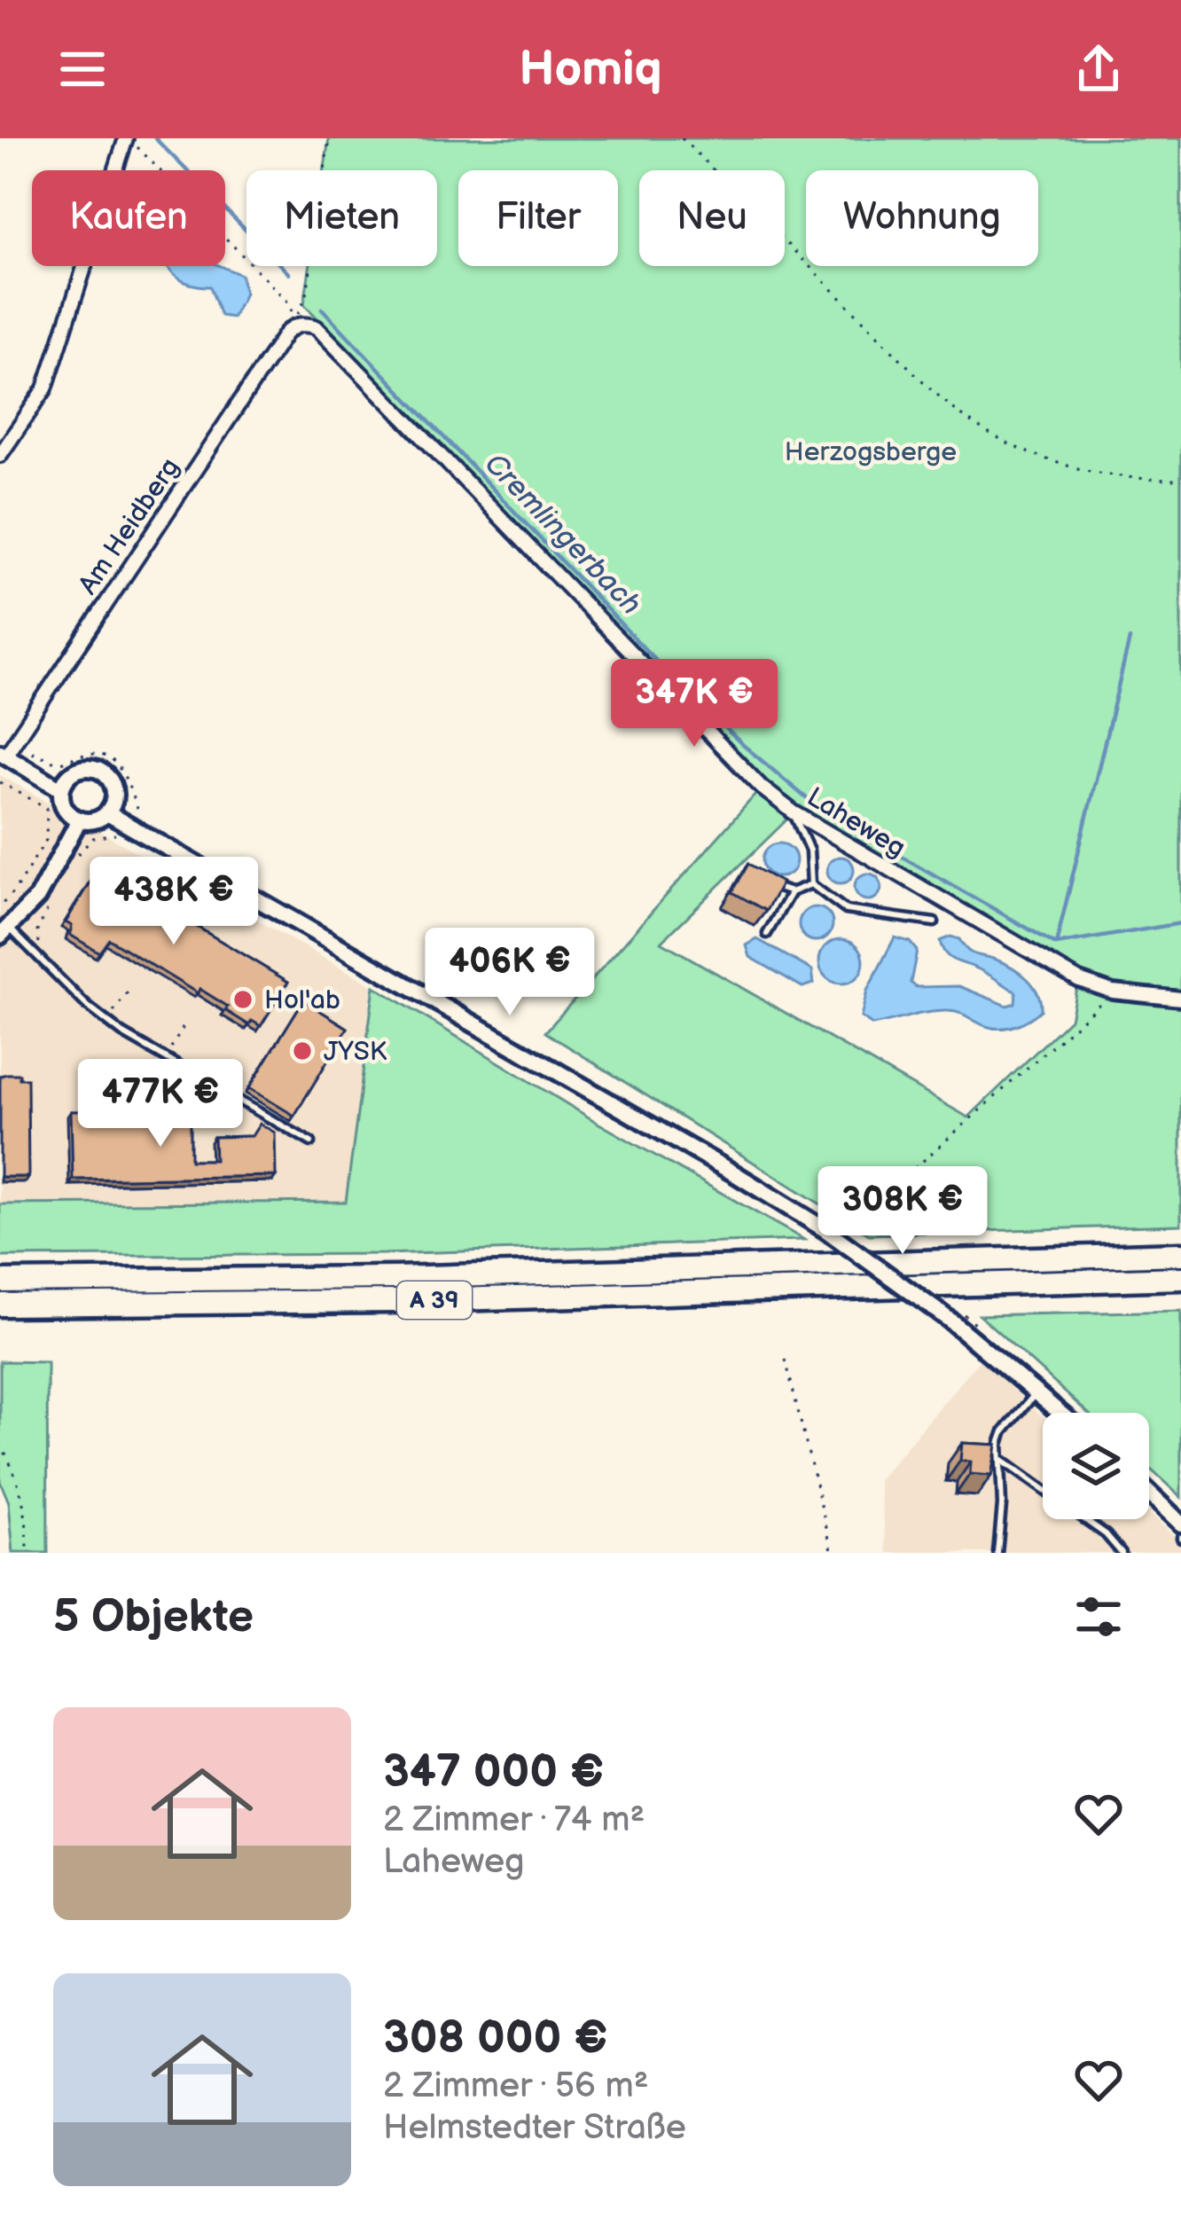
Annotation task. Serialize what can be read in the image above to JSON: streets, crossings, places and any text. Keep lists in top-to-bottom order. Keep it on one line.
{"streets":{"highway":["A 39"],"street":["Am Heidberg","Laheweg"]},"crossings":[["Am Heidberg","Laheweg"]],"water":["Cremlingerbach"],"parks":["Herzogsberge"],"places":["Hol'ab","JYSK"],"page":{"header":"Homiq","chip":["Kaufen","Mieten","Filter","Neu","Wohnung"],"price":["347K €","438K €","406K €","477K €","308K €"],"heading":"5 Objekte","list":[{"name":"347 000 €","note":"2 Zimmer · 74 m² · Laheweg"},{"name":"308 000 €","note":"2 Zimmer · 56 m² · Helmstedter Straße"}]}}
